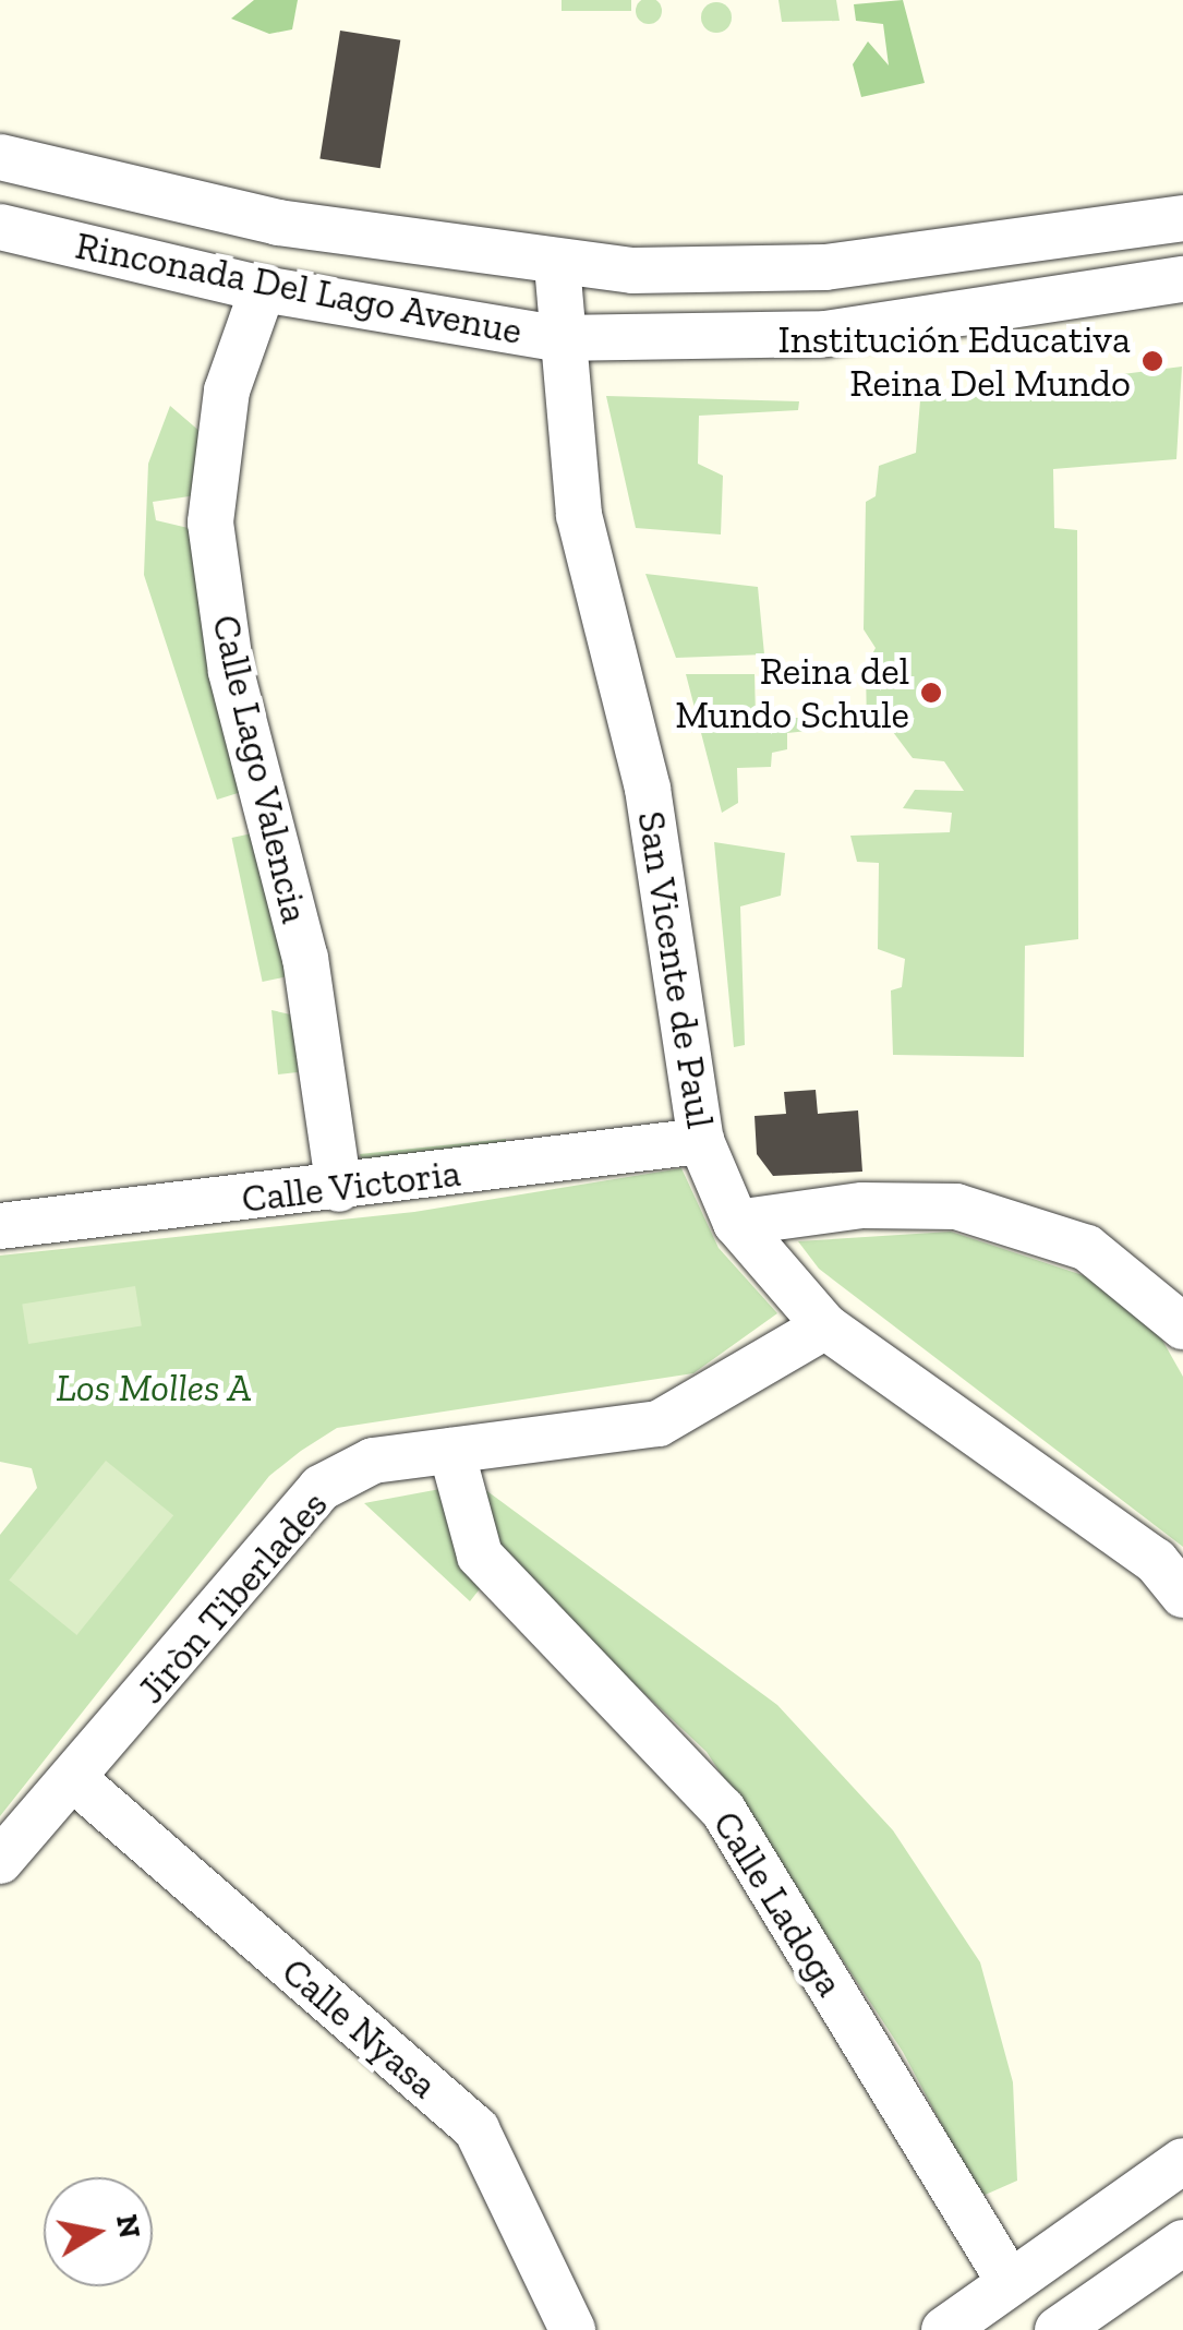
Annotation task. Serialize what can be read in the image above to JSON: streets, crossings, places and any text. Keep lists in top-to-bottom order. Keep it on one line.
{"streets":{"street":["Rinconada Del Lago Avenue","Calle Lago Valencia","San Vicente de Paul","Calle Victoria","Jiròn Tiberlades","Calle Ladoga","Calle Nyasa"]},"crossings":[["Rinconada Del Lago Avenue","Calle Lago Valencia"],["Rinconada Del Lago Avenue","San Vicente de Paul"],["Calle Lago Valencia","Calle Victoria"],["San Vicente de Paul","Calle Victoria"],["San Vicente de Paul","Jiròn Tiberlades"],["Jiròn Tiberlades","Calle Ladoga"],["Jiròn Tiberlades","Calle Nyasa"]],"parks":["Los Molles A"],"places":["Institución Educativa Reina Del Mundo","Reina del Mundo Schule"],"north":"right"}
